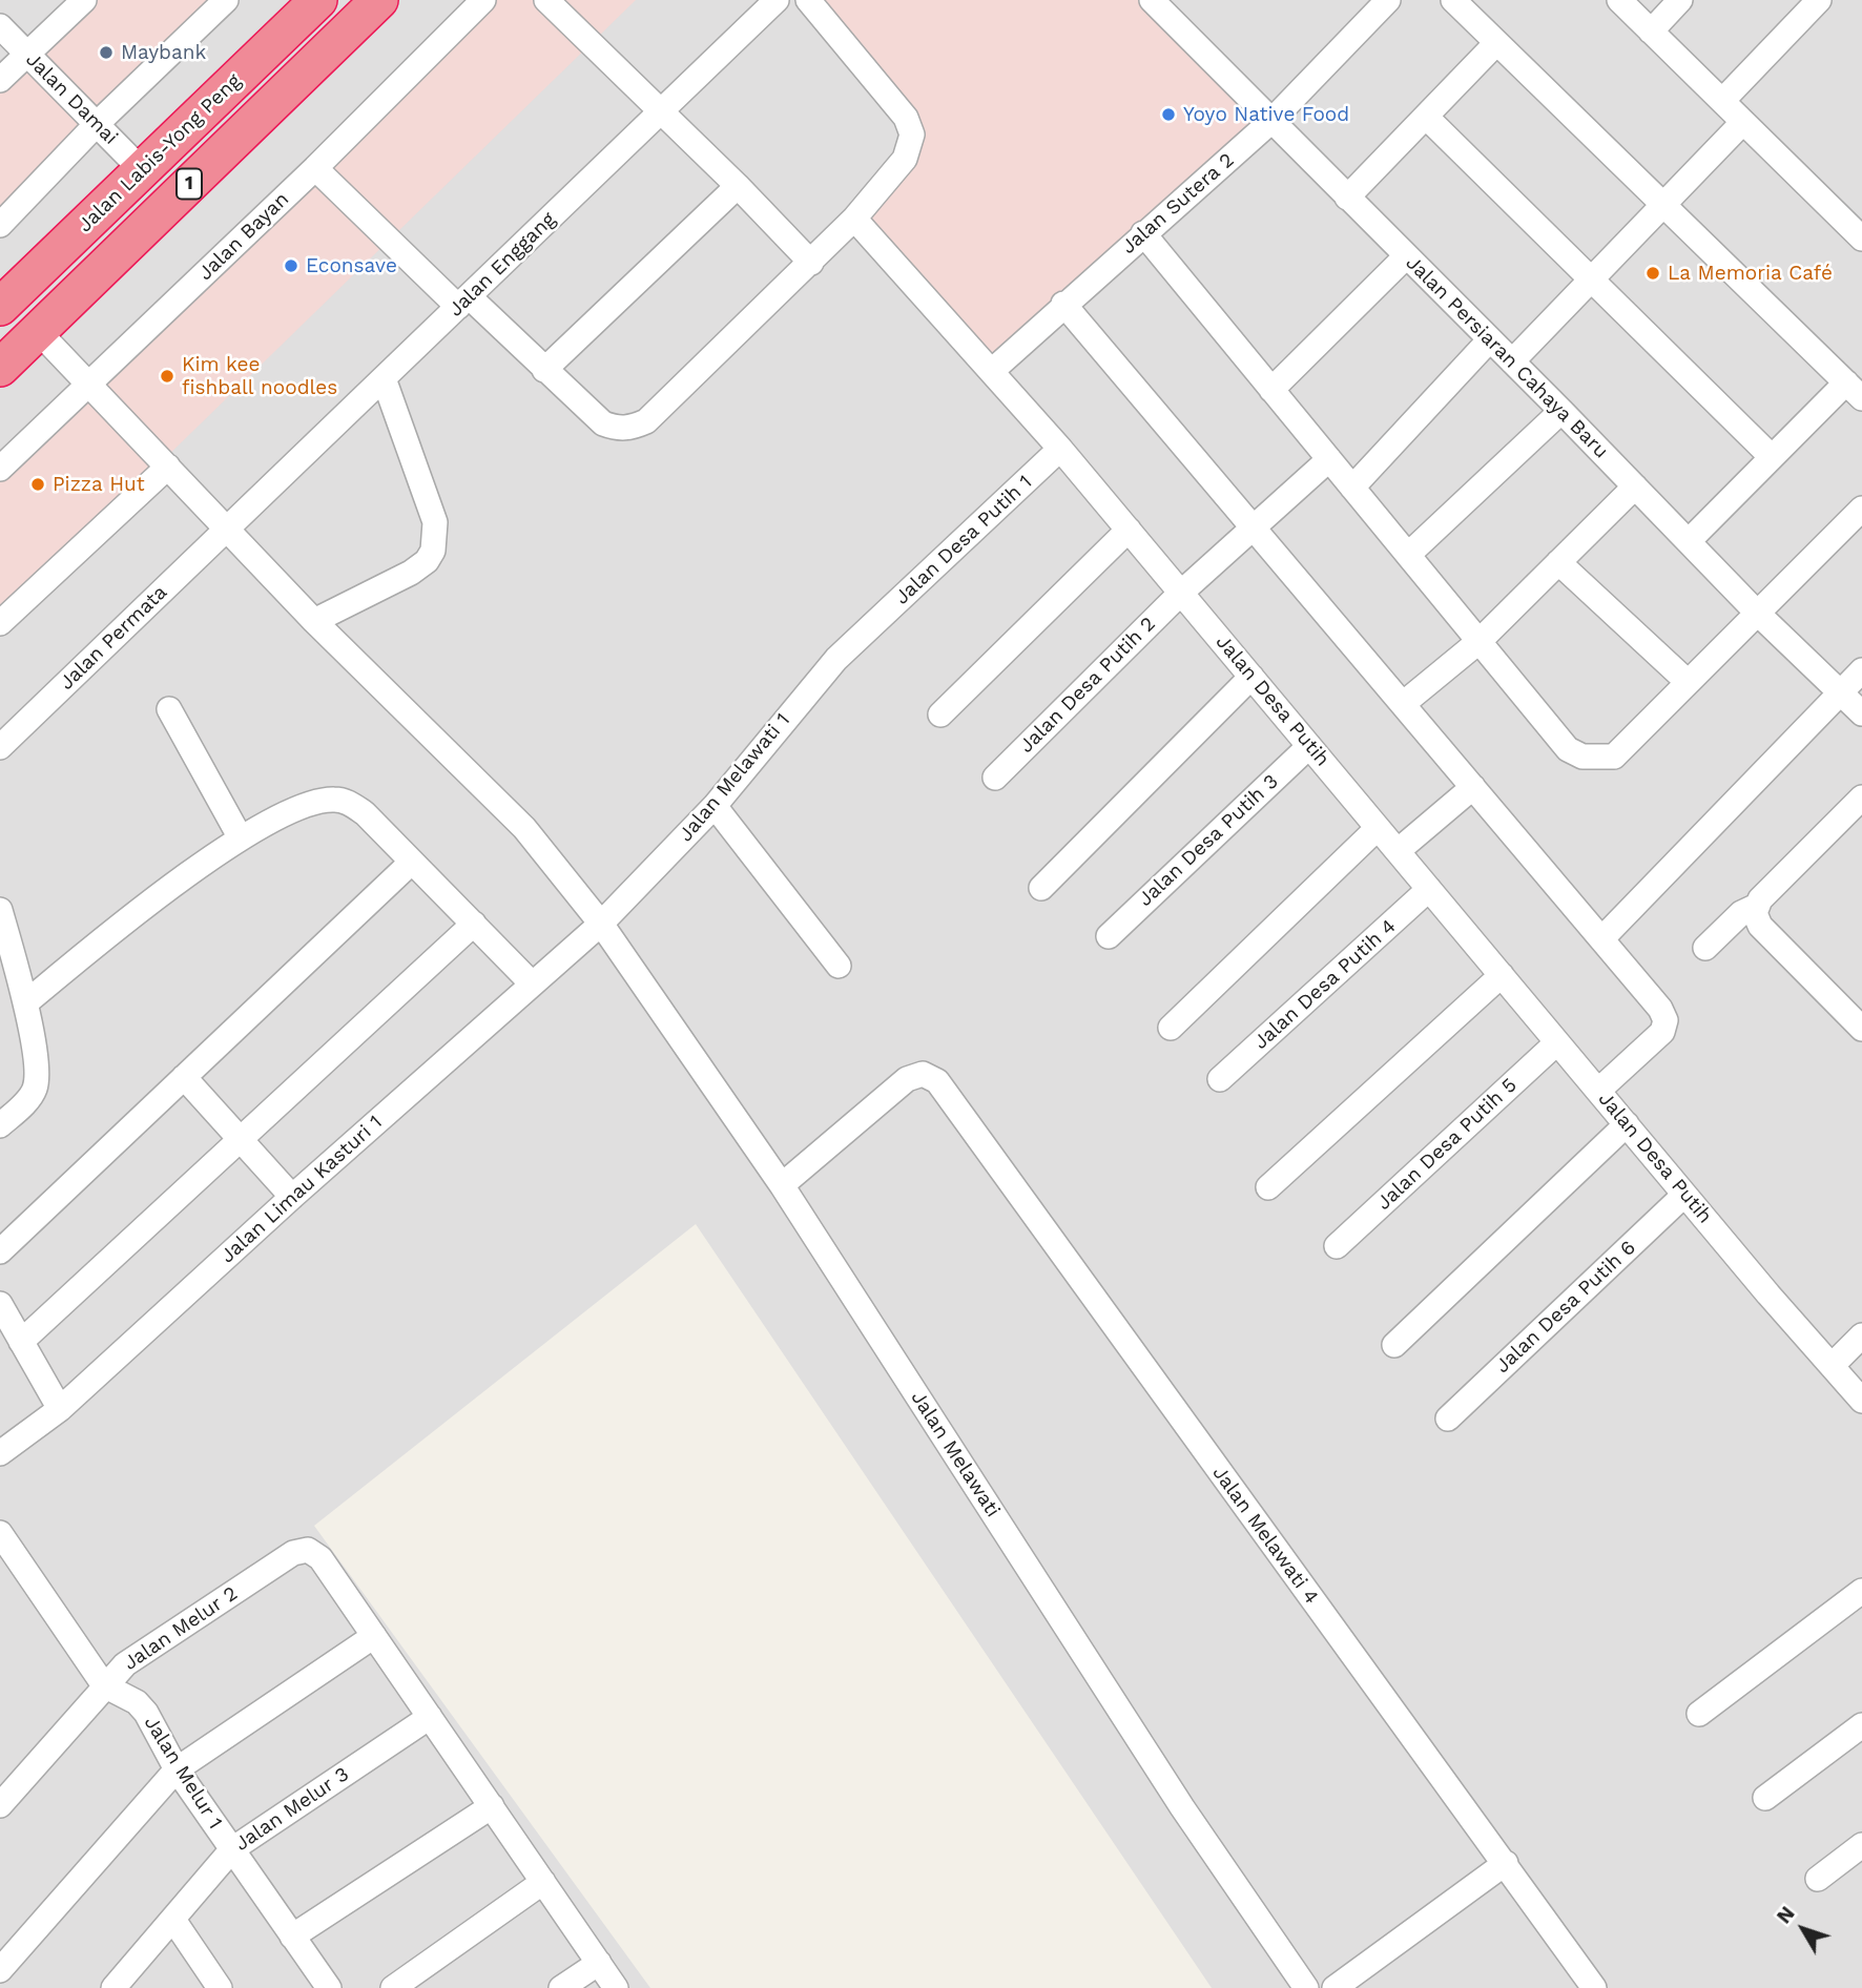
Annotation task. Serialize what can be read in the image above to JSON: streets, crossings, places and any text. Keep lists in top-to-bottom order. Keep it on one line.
{"streets":{"highway":["Jalan Labis-Yong Peng","1"],"street":["Jalan Damai","Jalan Sutera 2","Jalan Bayan","Jalan Enggang","Jalan Persiaran Cahaya Baru","Jalan Desa Putih 1","Jalan Permata","Jalan Desa Putih 2","Jalan Desa Putih","Jalan Melawati 1","Jalan Desa Putih 3","Jalan Desa Putih 4","Jalan Desa Putih 5","Jalan Limau Kasturi 1","Jalan Desa Putih 6","Jalan Melawati","Jalan Melawati 4","Jalan Melur 2","Jalan Melur 1","Jalan Melur 3"]},"crossings":[["Jalan Damai","Jalan Labis-Yong Peng"],["1","Jalan Melawati"],["Jalan Sutera 2","Jalan Persiaran Cahaya Baru"],["Jalan Sutera 2","Jalan Desa Putih"],["Jalan Bayan","Jalan Melawati"],["Jalan Enggang","Jalan Permata"],["Jalan Enggang","Jalan Melawati"],["Jalan Desa Putih 1","Jalan Desa Putih"],["Jalan Desa Putih 1","Jalan Melawati 1"],["Jalan Permata","Jalan Melawati"],["Jalan Desa Putih 2","Jalan Desa Putih"],["Jalan Desa Putih","Jalan Desa Putih 3"],["Jalan Desa Putih","Jalan Desa Putih 4"],["Jalan Desa Putih","Jalan Desa Putih 5"],["Jalan Desa Putih","Jalan Desa Putih 6"],["Jalan Melawati 1","Jalan Limau Kasturi 1"],["Jalan Melawati 1","Jalan Melawati"],["Jalan Limau Kasturi 1","Jalan Melawati"],["Jalan Melawati","Jalan Melawati 4"],["Jalan Melur 2","Jalan Melur 1"],["Jalan Melur 1","Jalan Melur 3"]],"places":["Maybank","Yoyo Native Food","Econsave","La Memoria Café","Kim kee fishball noodles","Pizza Hut"],"north":"top left"}
